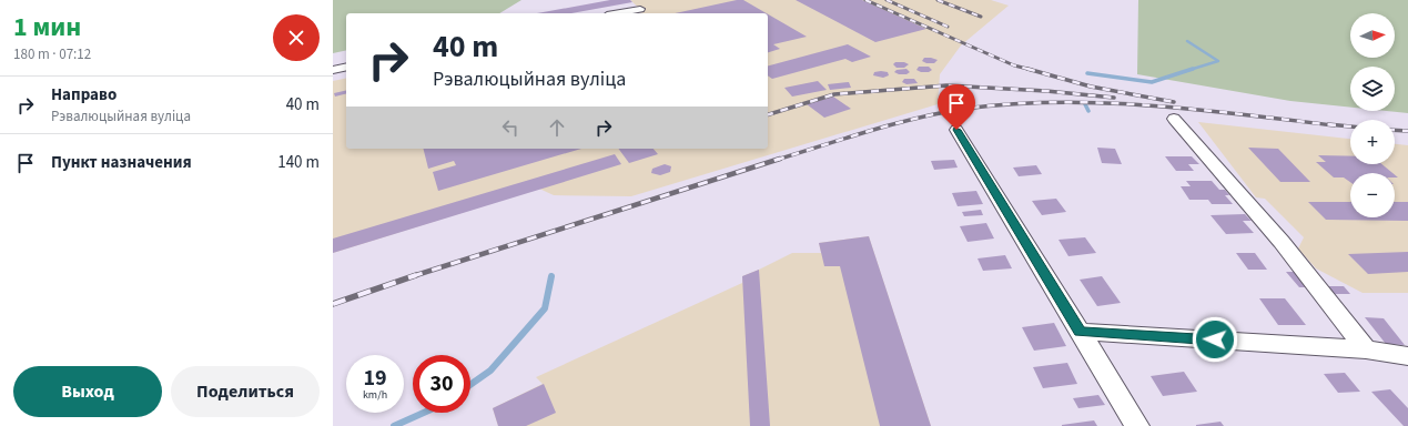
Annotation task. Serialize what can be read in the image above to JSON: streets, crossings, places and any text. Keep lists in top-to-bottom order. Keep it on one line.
{"north":"right","page":{"heading":["1 мин","180 m · 07:12"],"map_buttons":["+","−"],"turn":["40 m","Рэвалюцыйная вуліца"],"list":[{"name":"Направо","note":"Рэвалюцыйная вуліца","value":"40 m"},{"name":"Пункт назначения","value":"140 m"}],"speed":"19 km/h","limit":"30","buttons":["Выход","Поделиться"]}}
